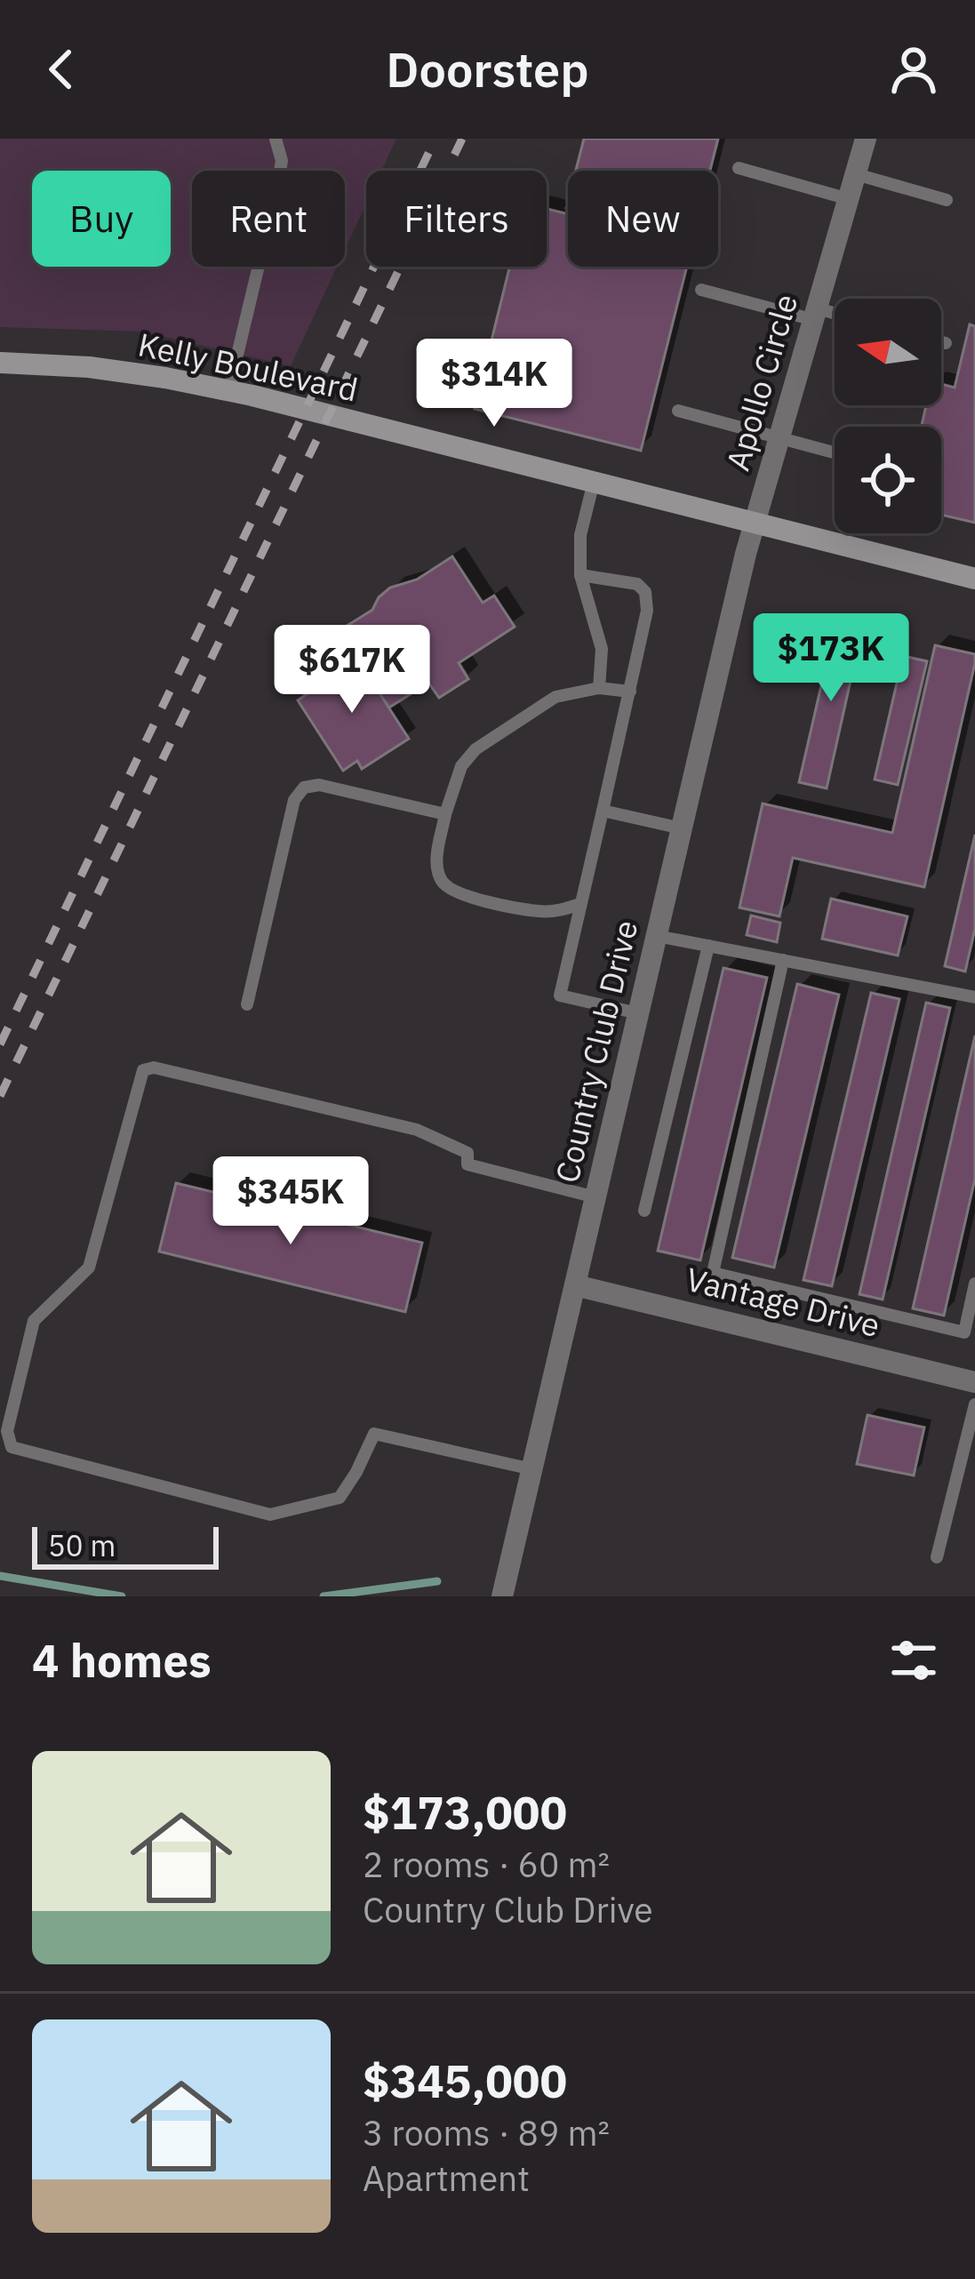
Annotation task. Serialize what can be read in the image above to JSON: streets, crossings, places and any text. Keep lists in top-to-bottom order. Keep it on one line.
{"streets":{"street":["Kelly Boulevard","Apollo Circle","Country Club Drive","Vantage Drive"]},"crossings":[["Kelly Boulevard","Apollo Circle"],["Kelly Boulevard","Country Club Drive"],["Apollo Circle","Country Club Drive"],["Country Club Drive","Vantage Drive"]],"scale_bar":"50 m","north":"left","page":{"header":"Doorstep","chip":["Buy","Rent","Filters","New"],"price":["$314K","$173K","$617K","$345K"],"scale":"50 m","heading":"4 homes","list":[{"name":"$173,000","note":"2 rooms · 60 m² · Country Club Drive"},{"name":"$345,000","note":"3 rooms · 89 m² · Apartment"}]}}
